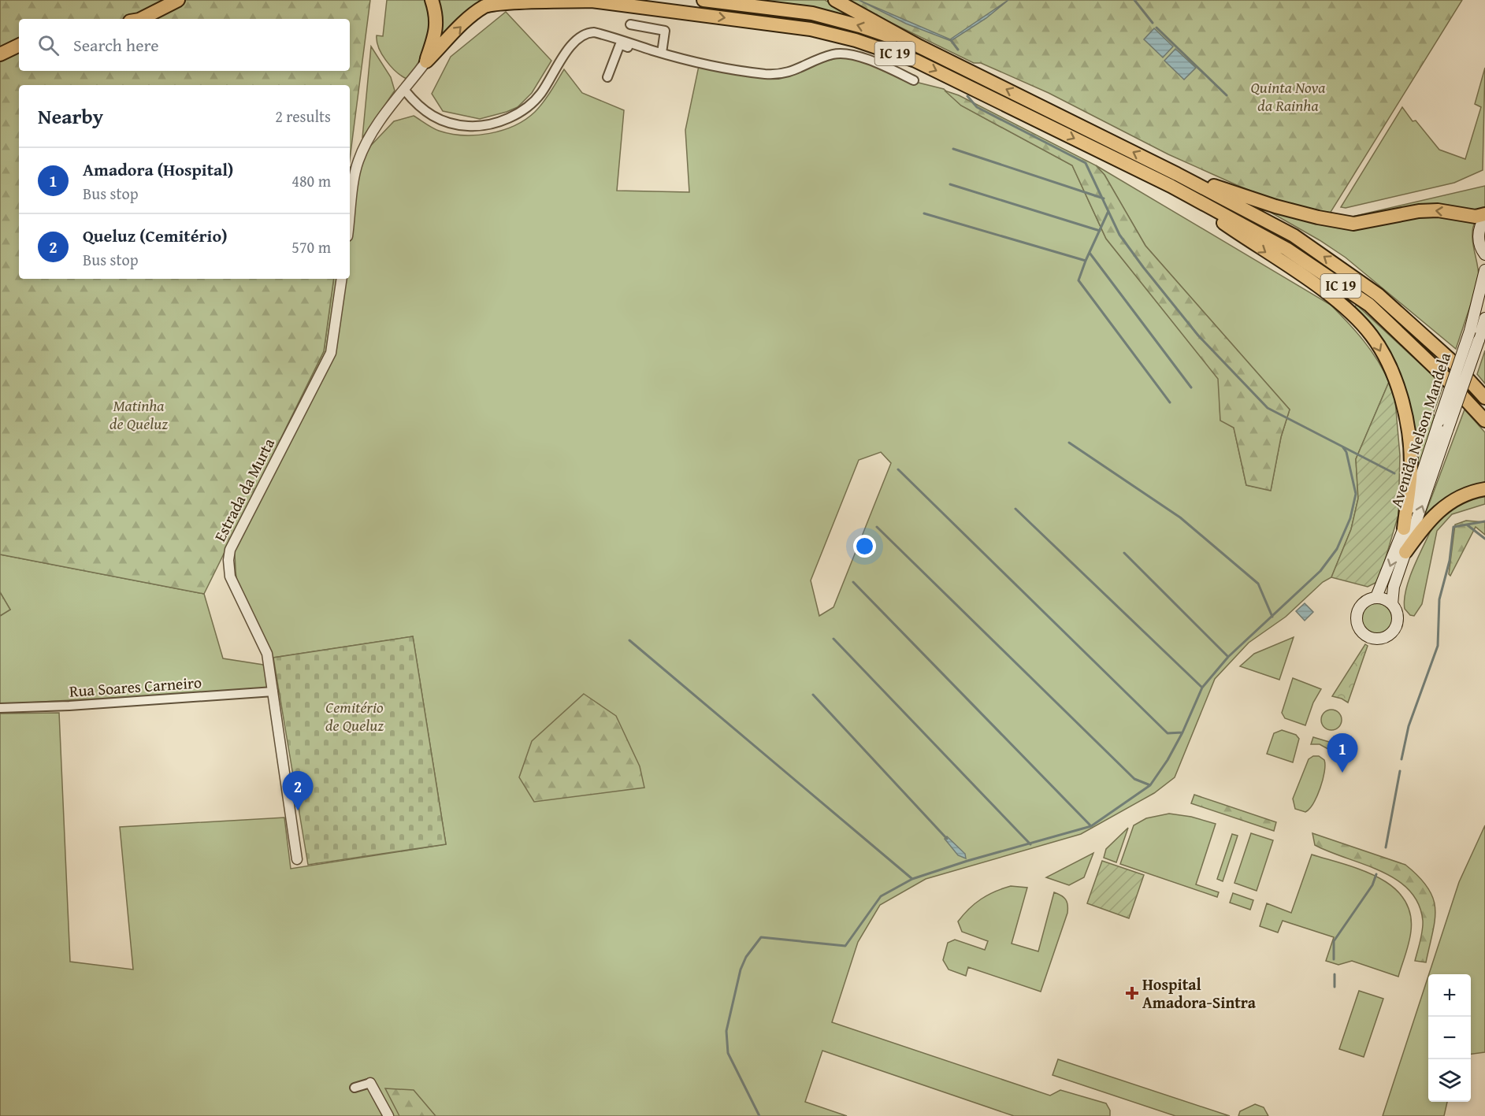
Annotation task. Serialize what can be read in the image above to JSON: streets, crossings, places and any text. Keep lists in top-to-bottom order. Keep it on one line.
{"streets":{"main road":["IC 19","Avenida Nelson Mandela"],"street":["Estrada da Murta","Rua Soares Carneiro"]},"crossings":[["Estrada da Murta","Rua Soares Carneiro"]],"parks":["Quinta Nova da Rainha","Matinha de Queluz","Cemitério de Queluz"],"places":{"health":["Hospital Amadora-Sintra"]},"page":{"search":"Search here","heading":["Nearby","2 results"],"list":[{"mark":"1","name":"Amadora (Hospital)","note":"Bus stop","value":"480 m"},{"mark":"2","name":"Queluz (Cemitério)","note":"Bus stop","value":"570 m"}],"pins":["1","2"],"map_buttons":["+","−"]}}
